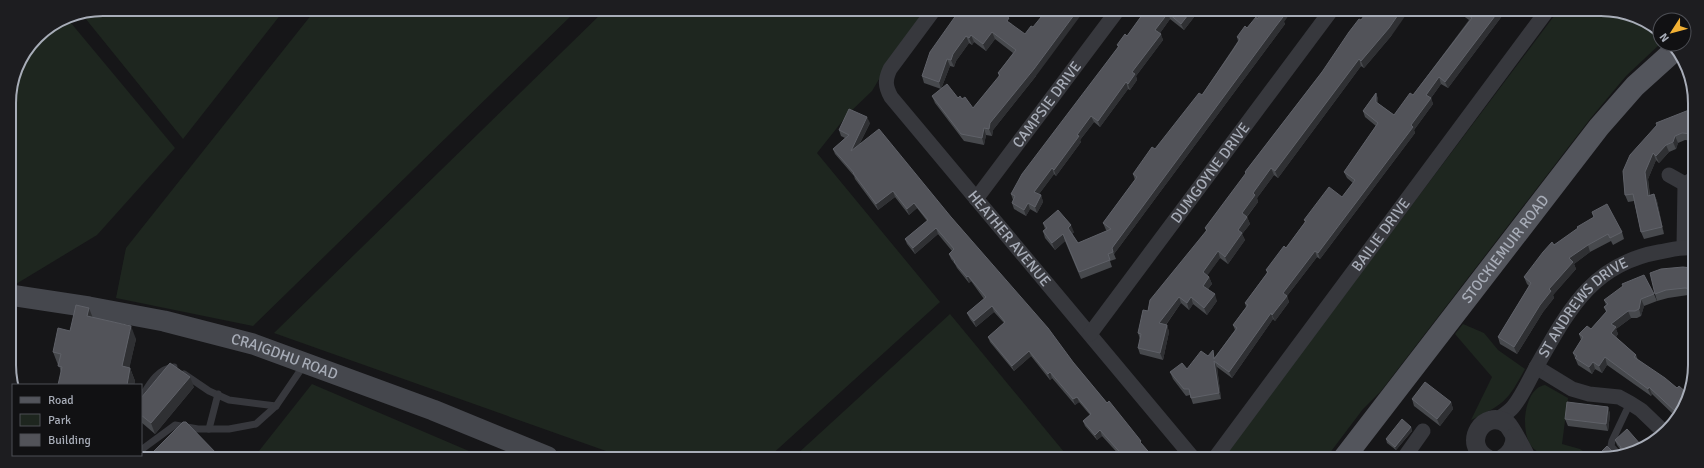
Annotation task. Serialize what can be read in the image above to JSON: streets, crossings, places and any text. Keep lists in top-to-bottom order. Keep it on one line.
{"streets":{"main road":["STOCKIEMUIR ROAD","CRAIGDHU ROAD"],"street":["CAMPSIE DRIVE","DUMGOYNE DRIVE","BAILIE DRIVE","HEATHER AVENUE","ST ANDREWS DRIVE"]},"crossings":[["CAMPSIE DRIVE","HEATHER AVENUE"],["DUMGOYNE DRIVE","HEATHER AVENUE"]],"legend":["Road","Park","Building"],"north":"bottom left"}
